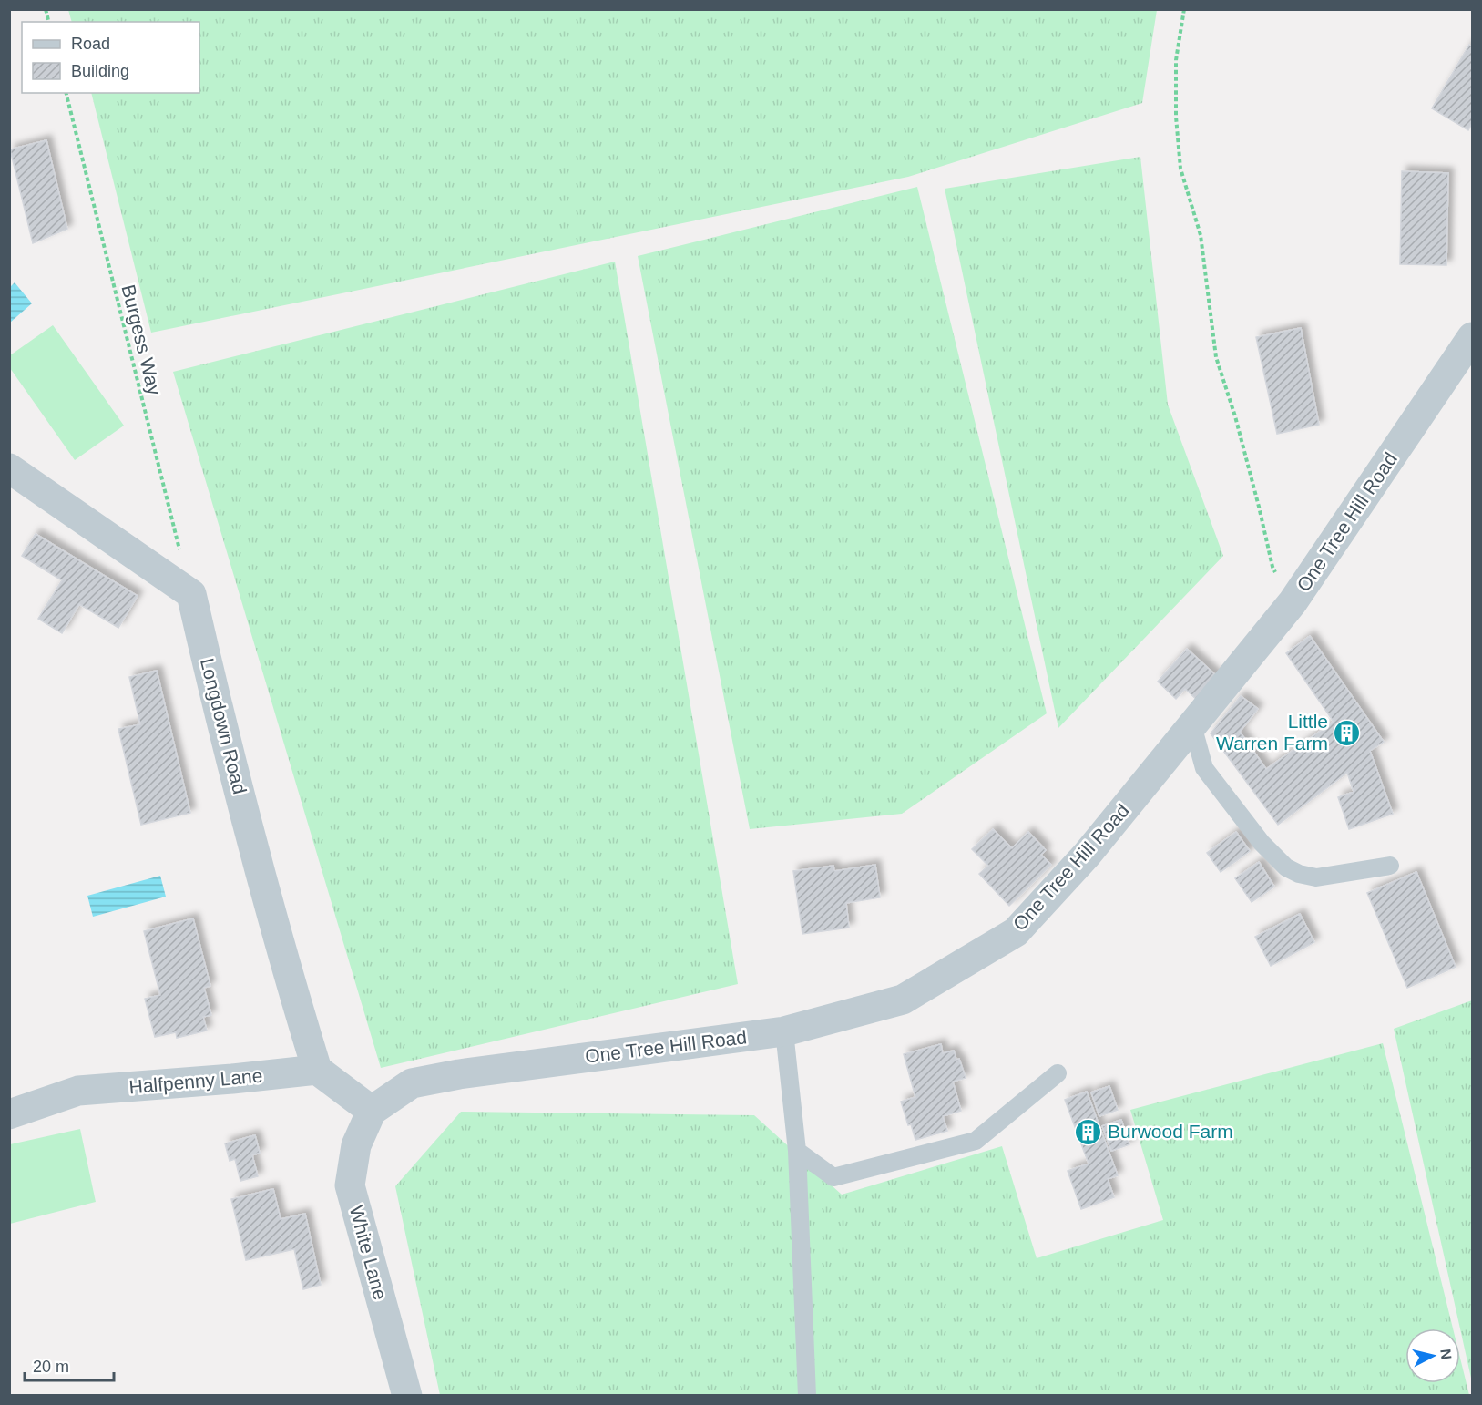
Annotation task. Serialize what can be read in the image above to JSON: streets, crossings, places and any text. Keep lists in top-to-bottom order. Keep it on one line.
{"streets":{"street":["One Tree Hill Road","Longdown Road","Halfpenny Lane","White Lane"],"path":["Burgess Way"]},"crossings":[["Burgess Way","Longdown Road"],["One Tree Hill Road","White Lane"],["Longdown Road","Halfpenny Lane"]],"places":{"building":["Little Warren Farm","Burwood Farm"]},"legend":["Road","Building"],"scale_bar":"20 m","north":"right"}
